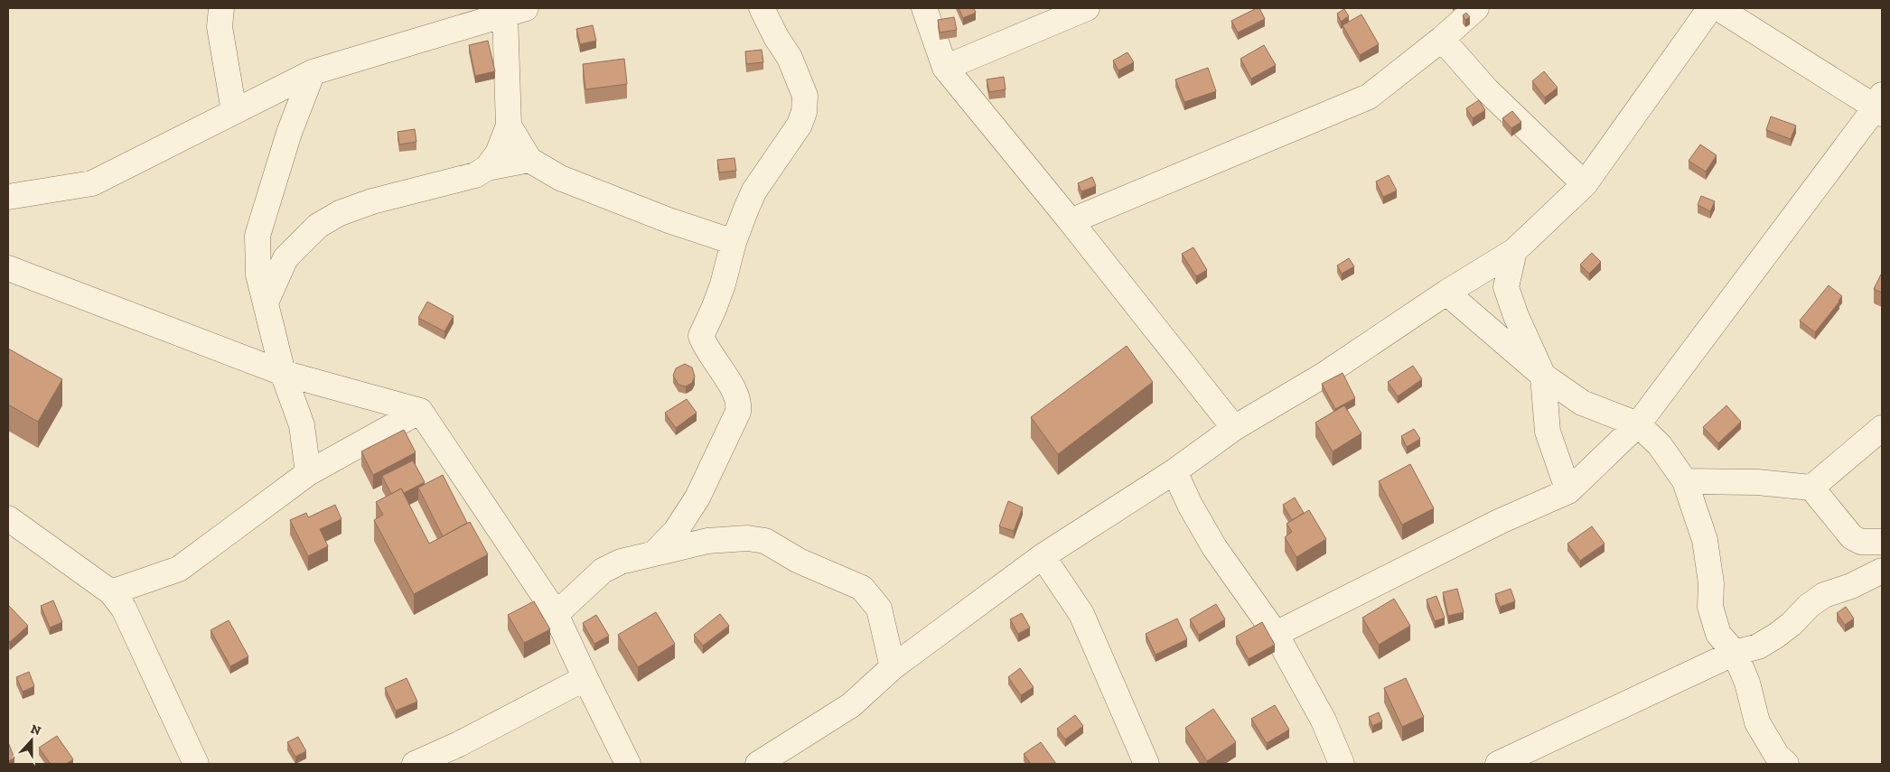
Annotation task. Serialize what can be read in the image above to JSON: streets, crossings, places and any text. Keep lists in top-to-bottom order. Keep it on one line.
{"north":"top"}
